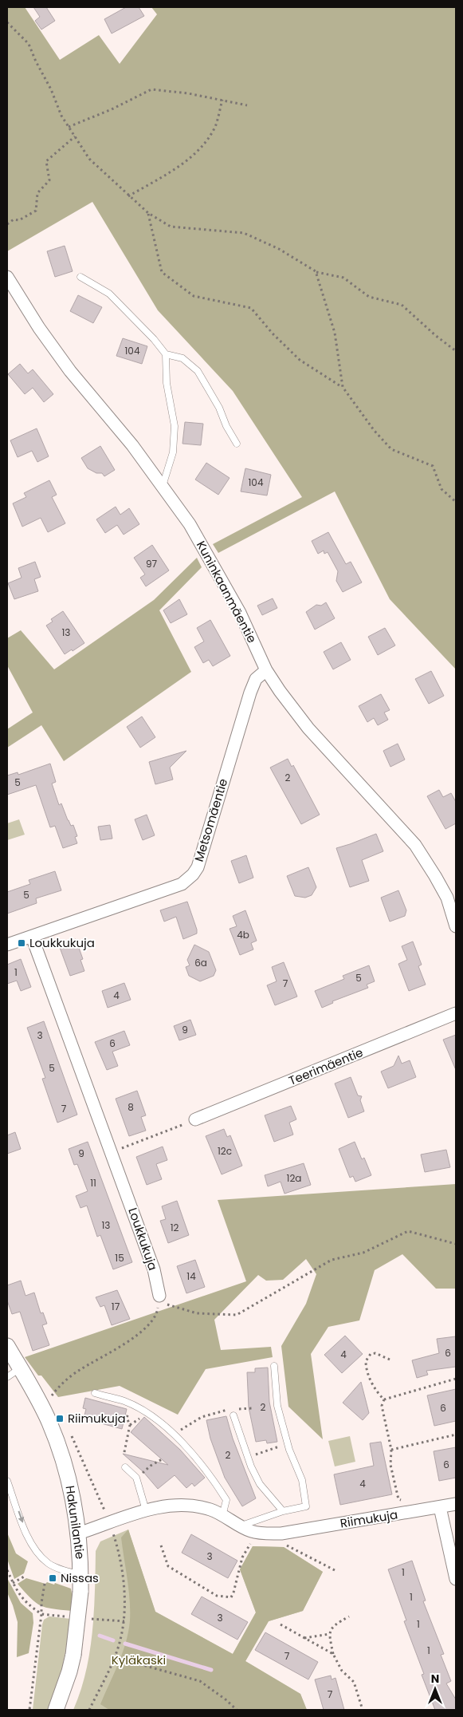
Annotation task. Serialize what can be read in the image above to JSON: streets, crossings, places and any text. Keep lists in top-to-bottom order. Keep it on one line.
{"streets":{"street":["Kuninkaanmäentie","Metsomäentie","Teerimäentie","Loukkukuja","Riimukuja","Hakunilantie"]},"crossings":[["Kuninkaanmäentie","Metsomäentie"],["Metsomäentie","Loukkukuja"],["Riimukuja","Hakunilantie"]],"parks":["Kyläkaski"],"places":{"transit":["Loukkukuja","Riimukuja","Nissas"]},"house_numbers":["104","104","97","13","2","5","5","4b","6a","1","5","7","4","9","3","6","5","8","7","12c","9","12a","11","13","12","15","14","17","6","4","2","6","2","6","4","3","1","1","3","1","1","7","7"],"north":"top"}
